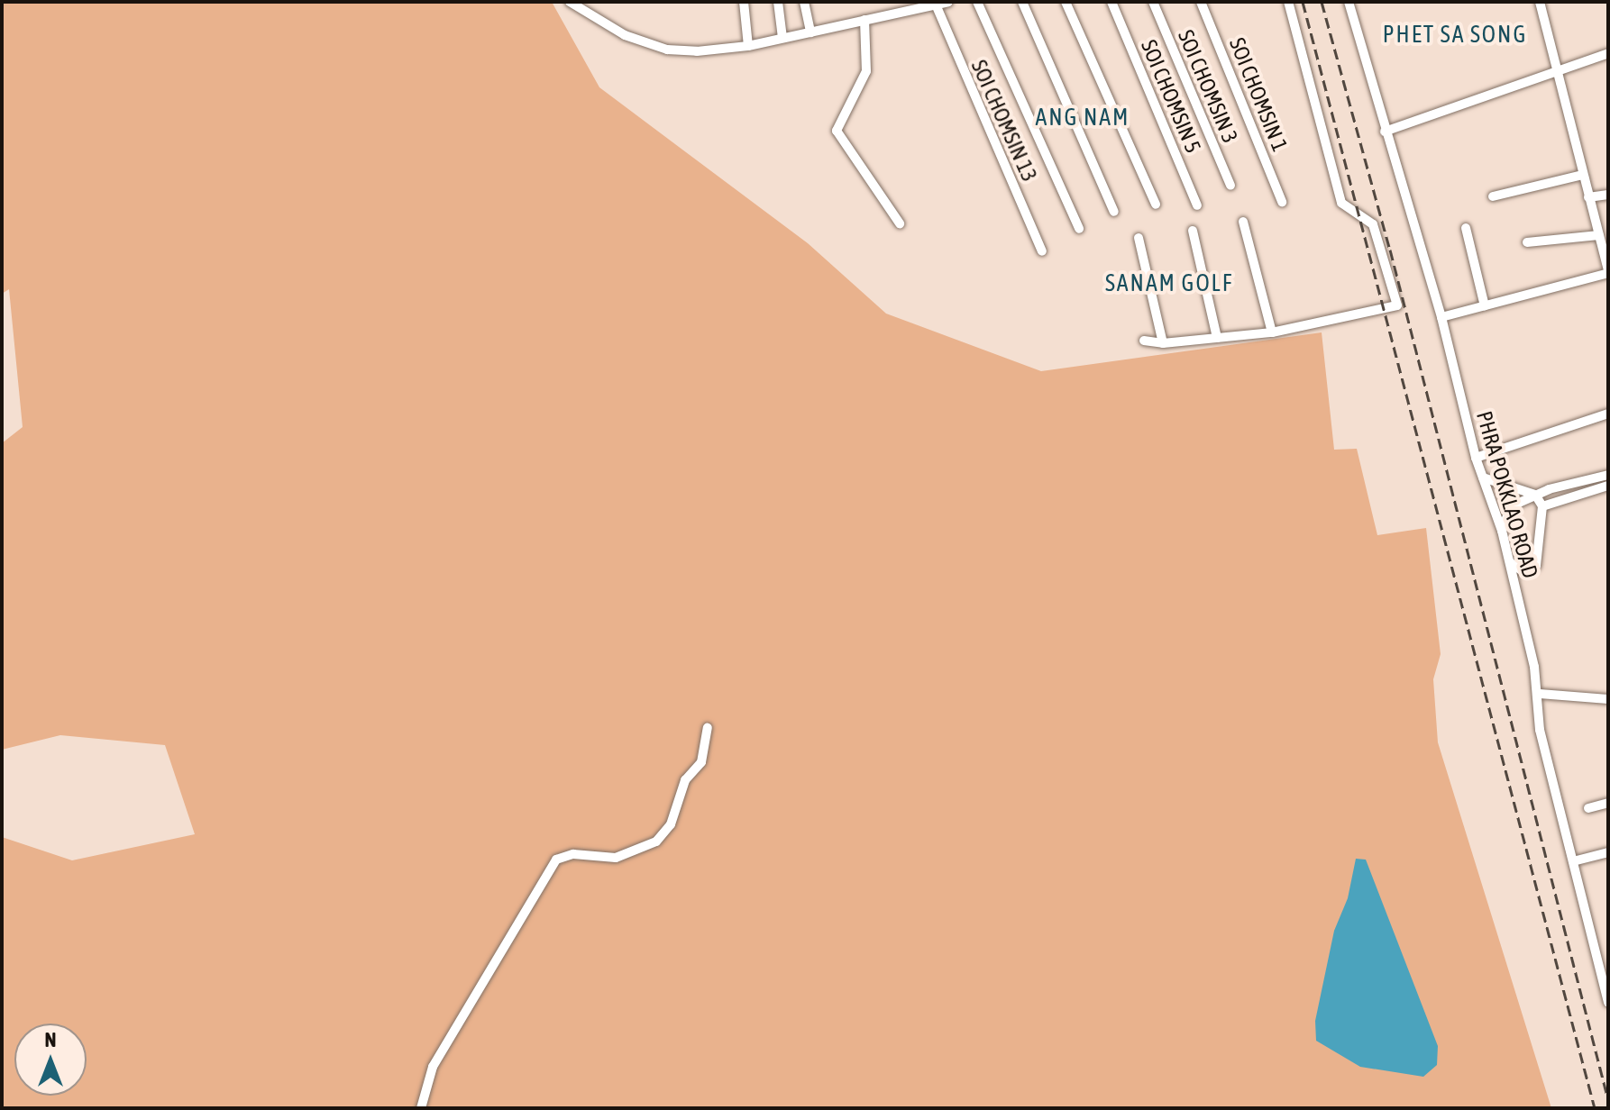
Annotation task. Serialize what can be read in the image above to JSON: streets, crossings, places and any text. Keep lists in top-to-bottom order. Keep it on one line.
{"streets":{"street":["SOI CHOMSIN 3","SOI CHOMSIN 1","SOI CHOMSIN 5","SOI CHOMSIN 13","PHRA POKKLAO ROAD"]},"districts":["PHET SA SONG","ANG NAM","SANAM GOLF"],"north":"top"}
